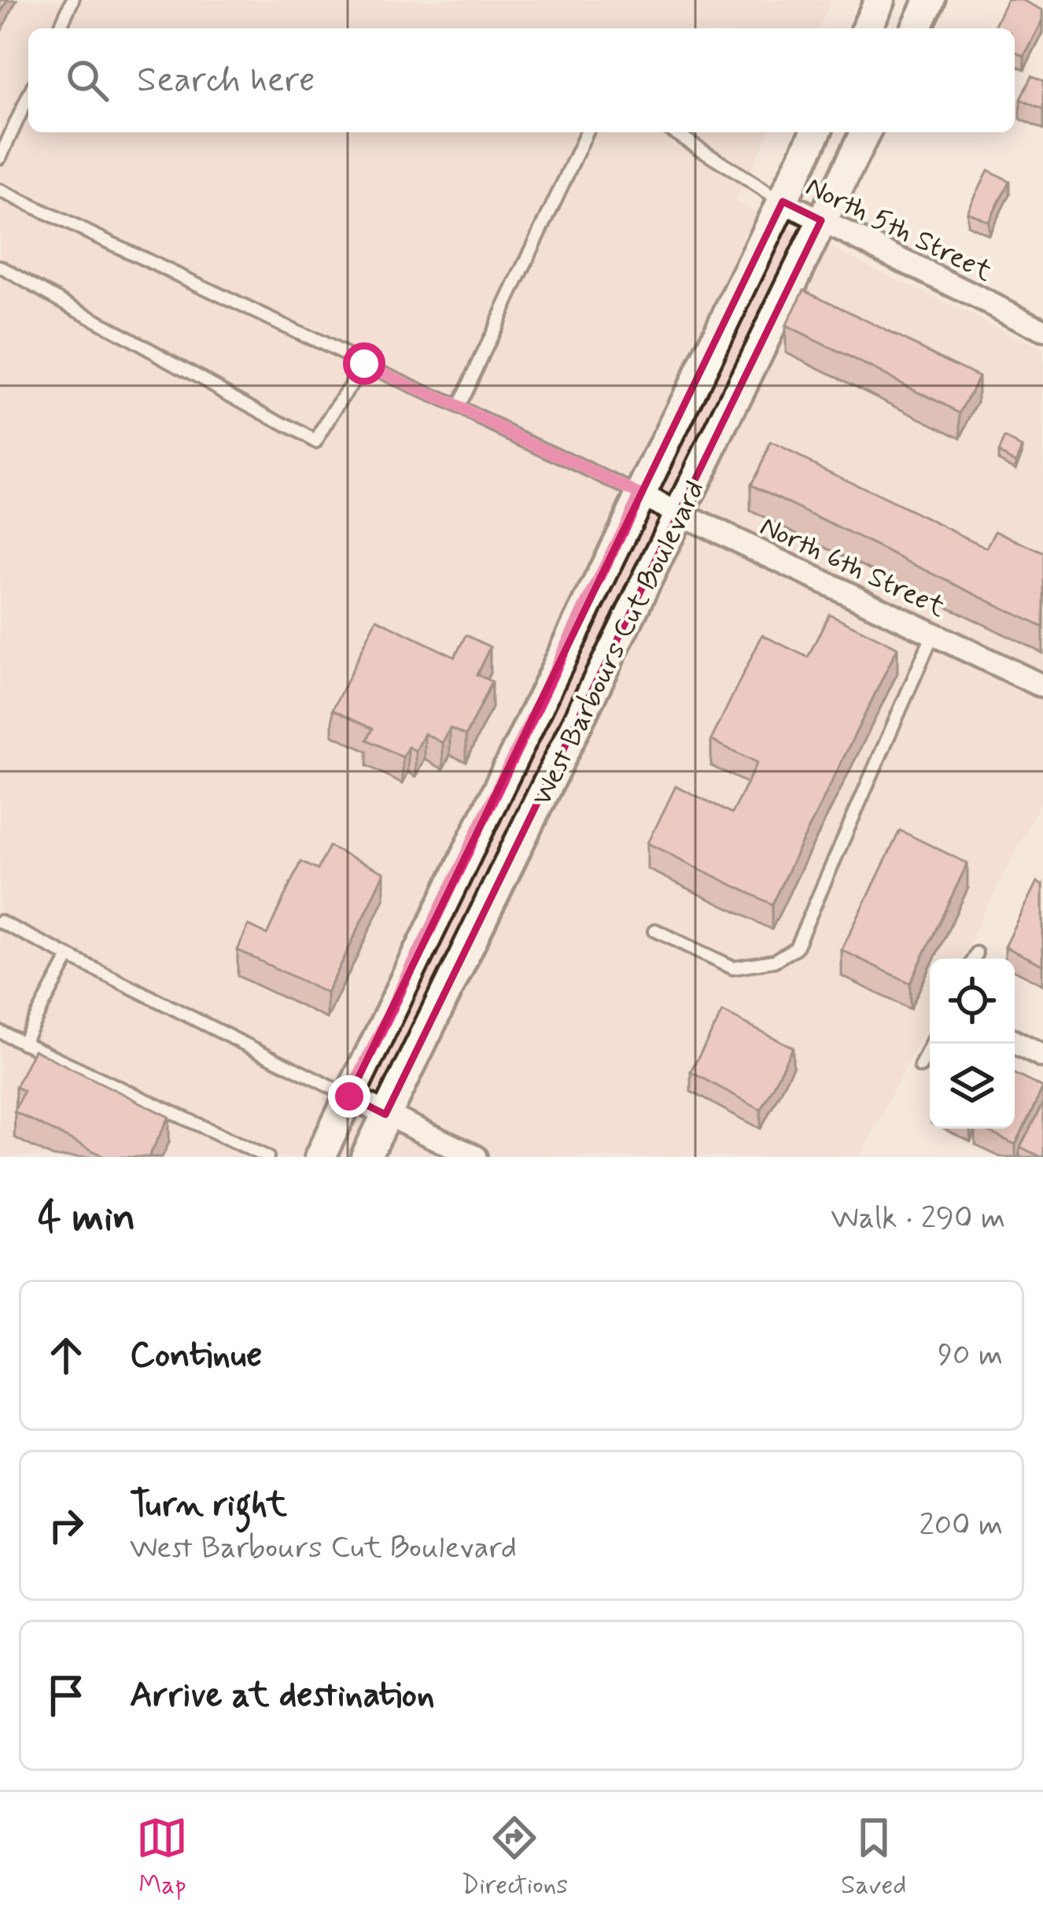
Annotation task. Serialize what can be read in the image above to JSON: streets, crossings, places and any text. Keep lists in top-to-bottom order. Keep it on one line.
{"streets":{"street":["North 5th Street","North 6th Street","West Barbours Cut Boulevard"]},"crossings":[["North 5th Street","West Barbours Cut Boulevard"],["North 6th Street","West Barbours Cut Boulevard"]],"page":{"search":"Search here","heading":["4 min","Walk · 290 m"],"list":[["Continue","90 m"],["Turn right","West Barbours Cut Boulevard","200 m"],"Arrive at destination"],"nav":["Map","Directions","Saved"]}}
